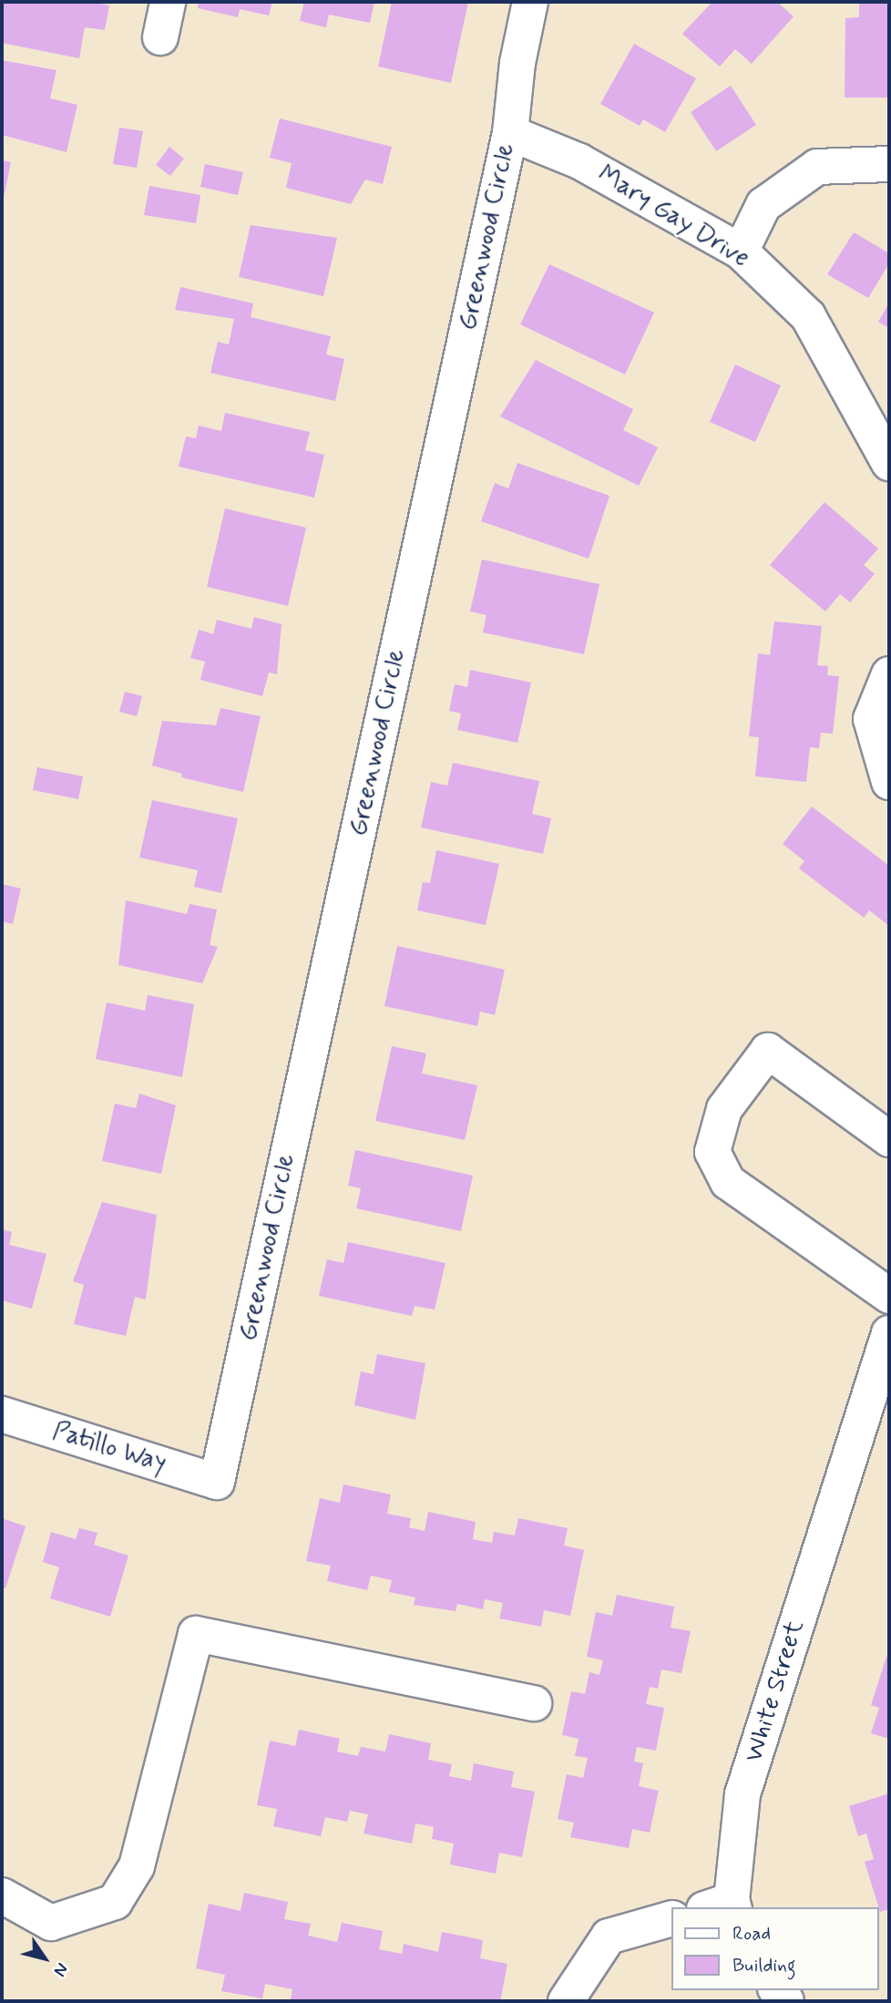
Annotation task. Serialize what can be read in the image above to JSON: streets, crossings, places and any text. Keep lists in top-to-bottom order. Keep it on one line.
{"streets":{"street":["Mary Gay Drive","Greenwood Circle","Patillo Way","White Street"]},"crossings":[["Mary Gay Drive","Greenwood Circle"],["Greenwood Circle","Patillo Way"]],"legend":["Road","Building"],"north":"bottom right"}
